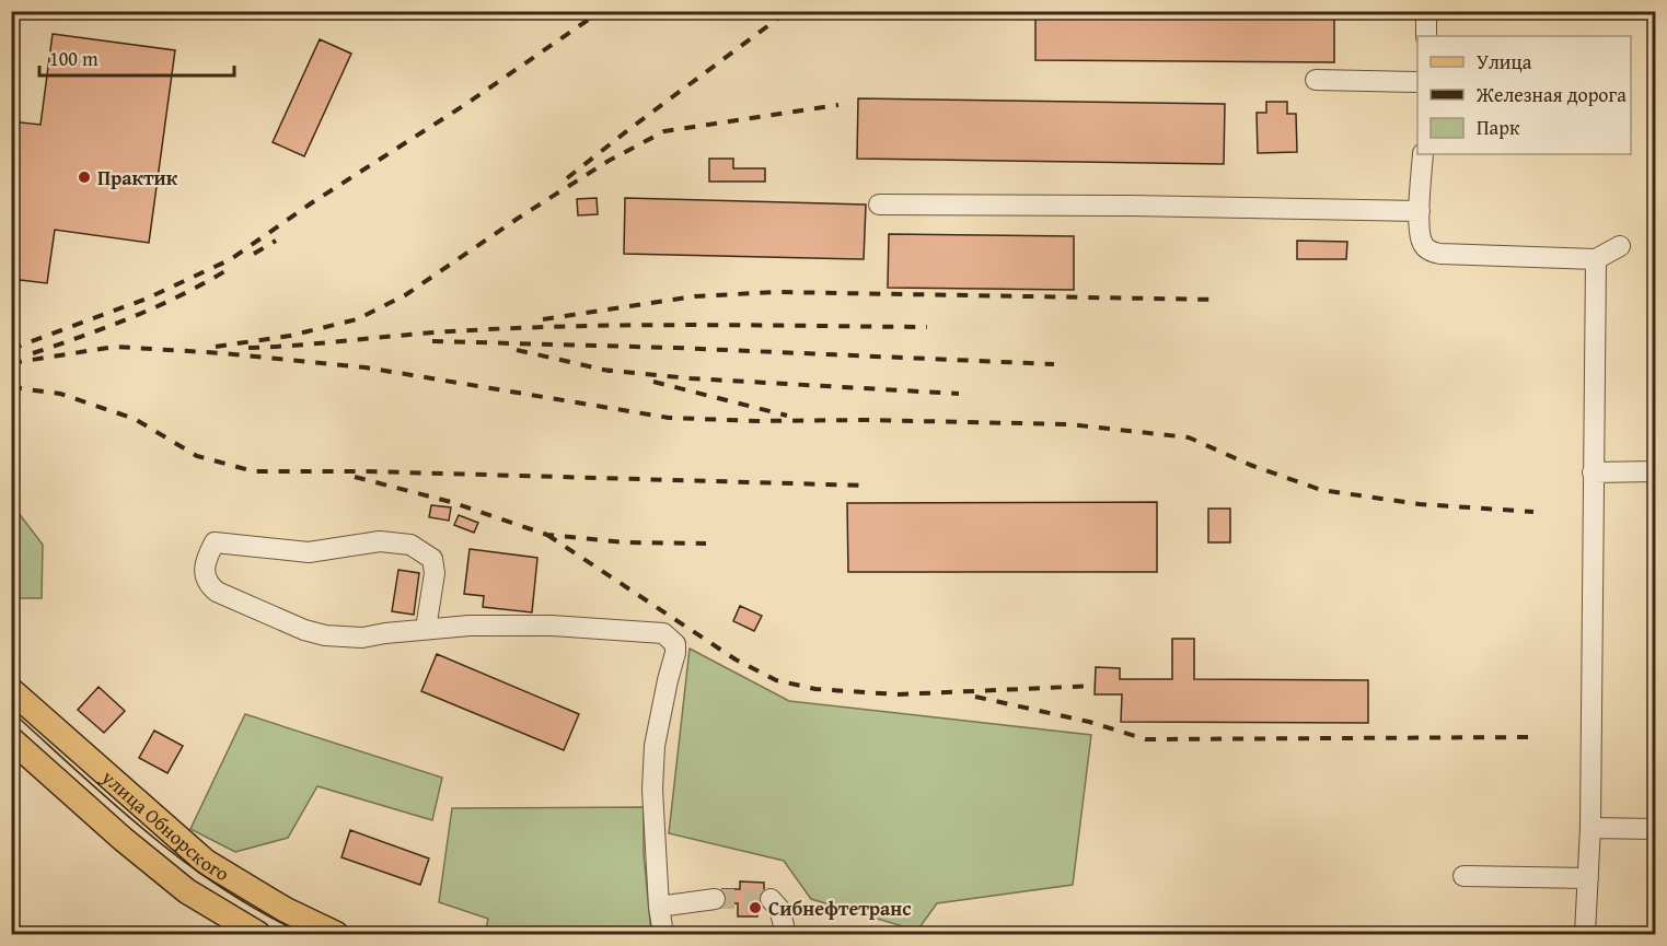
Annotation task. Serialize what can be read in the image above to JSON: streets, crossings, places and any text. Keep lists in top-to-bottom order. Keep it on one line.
{"streets":{"main road":["улица Обнорского"]},"places":["Практик","Сибнефтетранс"],"legend":["Улица","Железная дорога","Парк"],"scale_bar":"100 m"}
